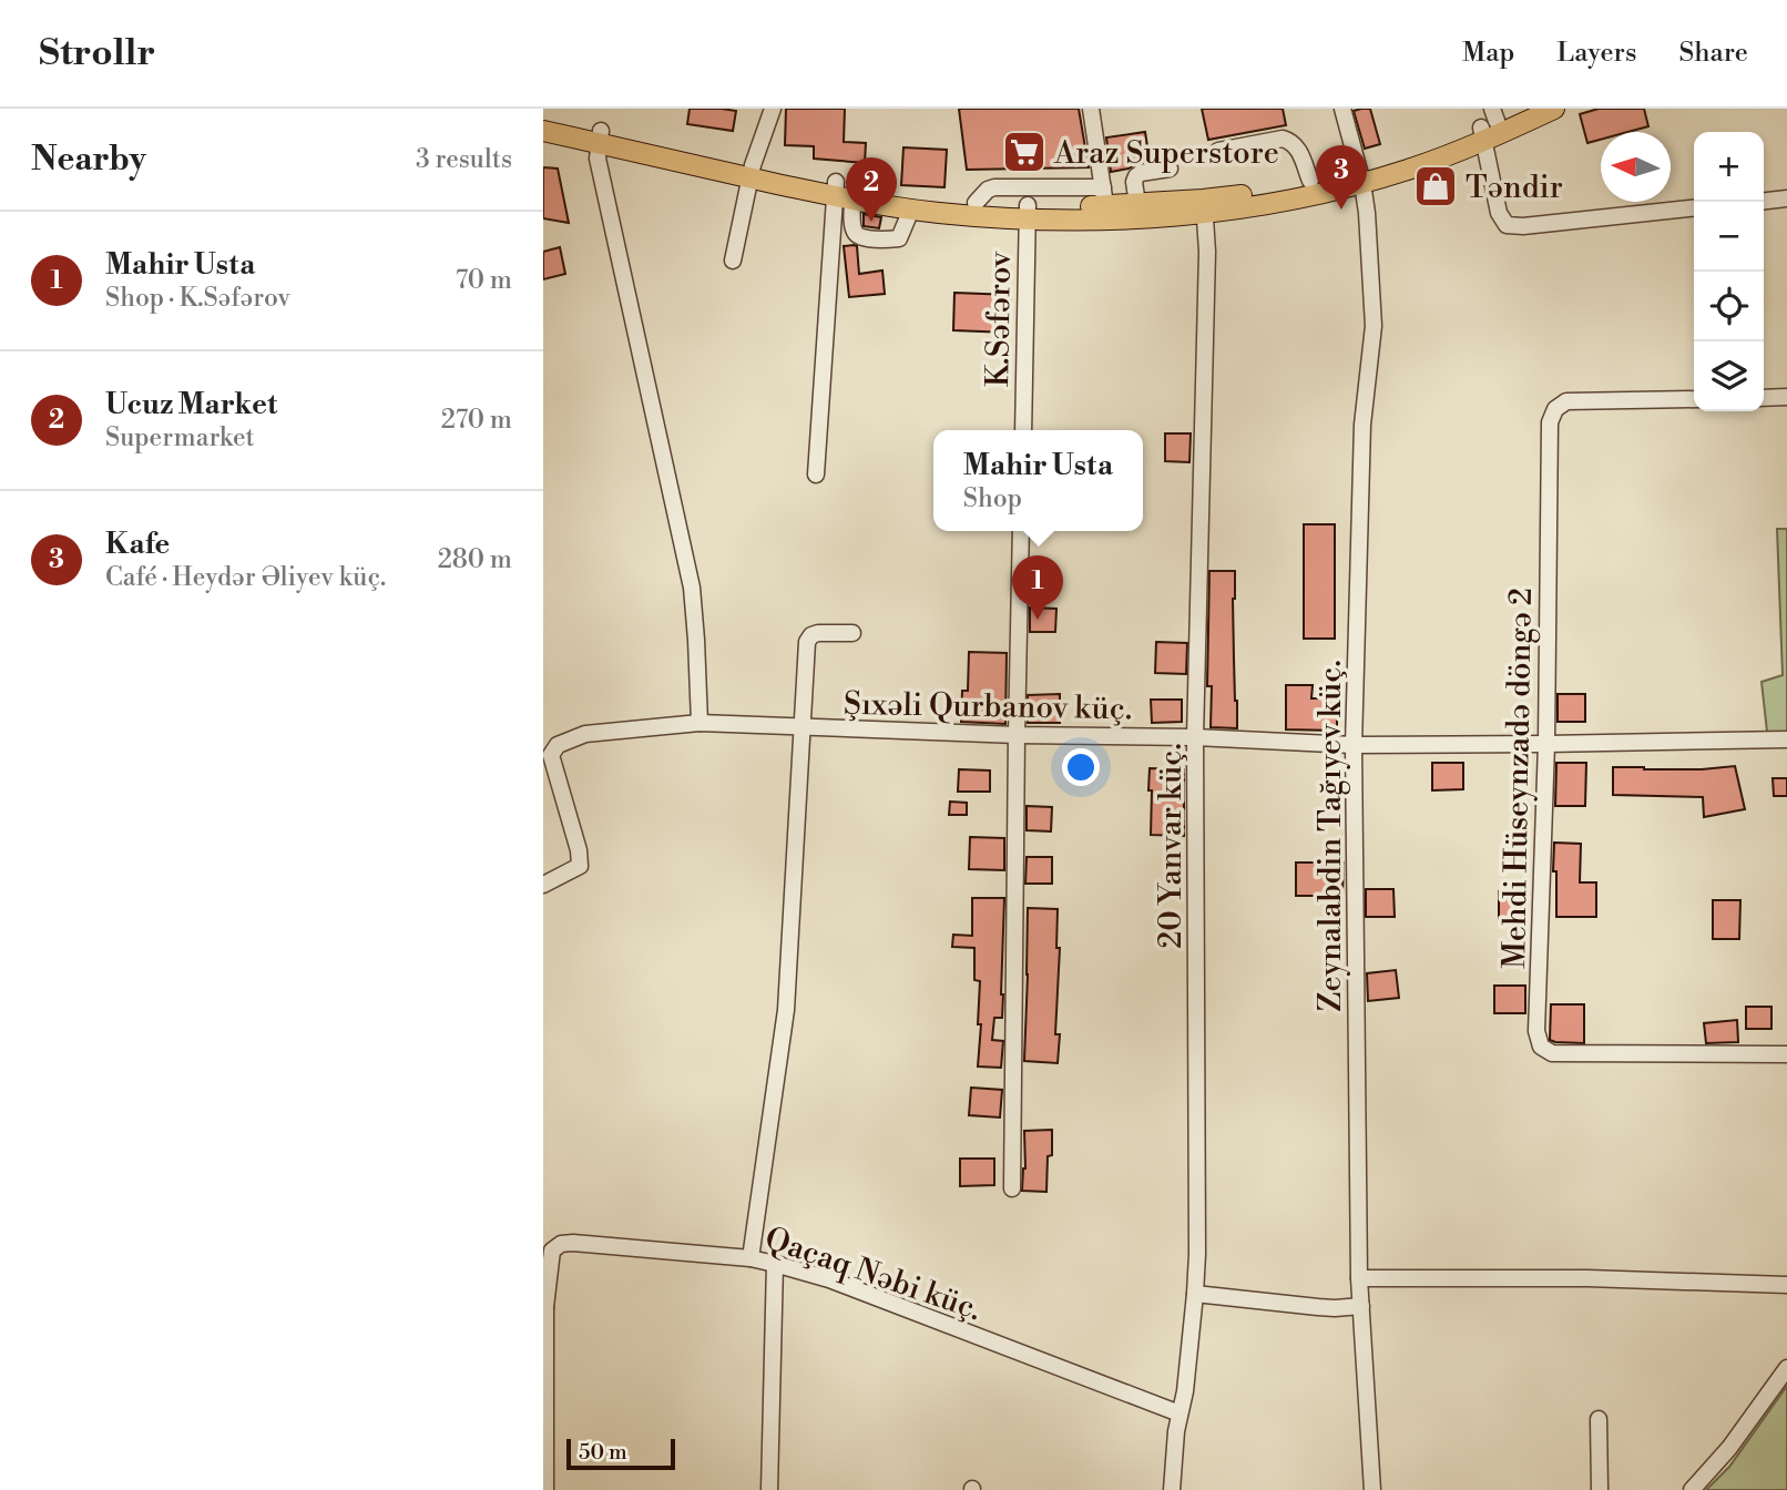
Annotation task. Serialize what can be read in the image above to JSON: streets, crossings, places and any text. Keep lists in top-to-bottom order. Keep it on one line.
{"streets":{"street":["K.Səfərov","Şıxəli Qurbanov küç.","Mehdi Hüseynzadə döngə 2","Zeynalabdin Tağıyev küç.","20 Yanvar küç.","Qaçaq Nəbi küç."]},"crossings":[["Şıxəli Qurbanov küç.","Mehdi Hüseynzadə döngə 2"],["Şıxəli Qurbanov küç.","Zeynalabdin Tağıyev küç."],["Şıxəli Qurbanov küç.","20 Yanvar küç."],["20 Yanvar küç.","Qaçaq Nəbi küç."]],"places":{"supermarket":["Araz Superstore"],"shop":["Təndir"]},"scale_bar":"50 m","north":"left","page":{"header":"Strollr","nav":["Map","Layers","Share"],"heading":["Nearby","3 results"],"map_buttons":["+","−"],"pins":["3","2","1"],"list":[{"mark":"1","name":"Mahir Usta","note":"Shop · K.Səfərov","value":"70 m"},{"mark":"2","name":"Ucuz Market","note":"Supermarket","value":"270 m"},{"mark":"3","name":"Kafe","note":"Café · Heydər Əliyev küç.","value":"280 m"}],"popup":["Mahir Usta","Shop"],"scale":"50 m"}}
